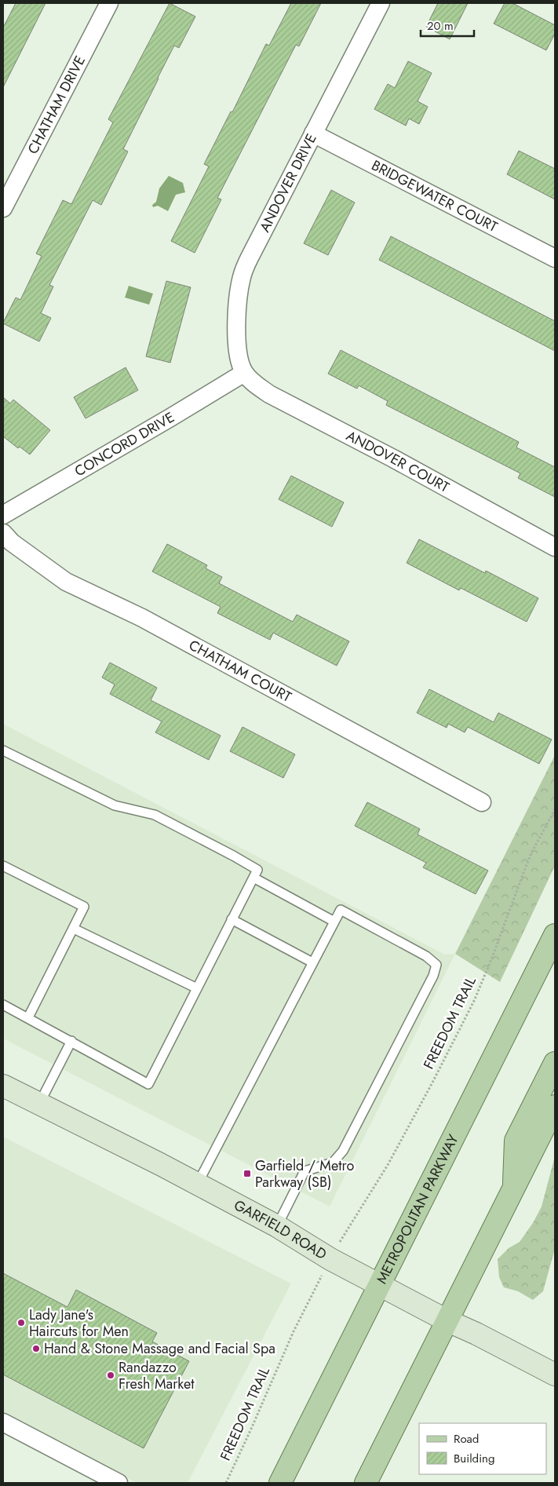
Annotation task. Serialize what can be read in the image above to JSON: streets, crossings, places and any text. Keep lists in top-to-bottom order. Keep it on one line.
{"streets":{"main road":["METROPOLITAN PARKWAY","GARFIELD ROAD"],"street":["CHATHAM DRIVE","ANDOVER DRIVE","BRIDGEWATER COURT","CONCORD DRIVE","ANDOVER COURT","CHATHAM COURT"],"path":["FREEDOM TRAIL"]},"crossings":[["ANDOVER DRIVE","BRIDGEWATER COURT"],["ANDOVER DRIVE","CONCORD DRIVE"],["ANDOVER DRIVE","ANDOVER COURT"],["CONCORD DRIVE","ANDOVER COURT"],["METROPOLITAN PARKWAY","GARFIELD ROAD"]],"places":{"transit":["Garfield / Metro Parkway (SB)"],"other":["Lady Jane's Haircuts for Men","Hand & Stone Massage and Facial Spa","Randazzo Fresh Market"]},"legend":["Road","Building"],"scale_bar":"20 m"}
